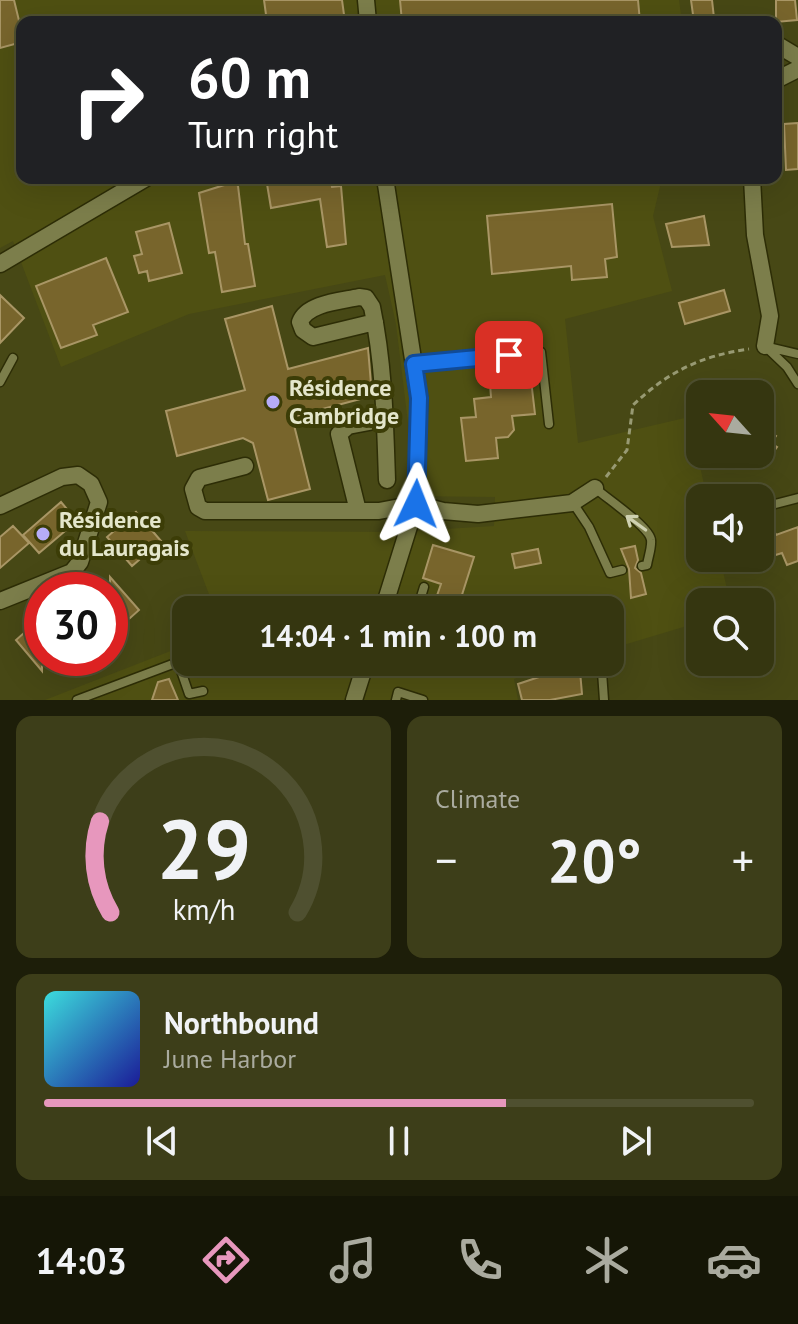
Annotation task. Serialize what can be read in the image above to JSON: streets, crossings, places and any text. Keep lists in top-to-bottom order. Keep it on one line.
{"places":["Résidence Cambridge","Résidence du Lauragais"],"north":"top left","page":{"turn":["60 m","Turn right"],"limit":"30","trip":"14:04 · 1 min · 100 m","tile":"Climate","heat":["−","20°","+"],"song":["Northbound","June Harbor"],"tabs":"14:03","gauge":["29","km/h"]}}
